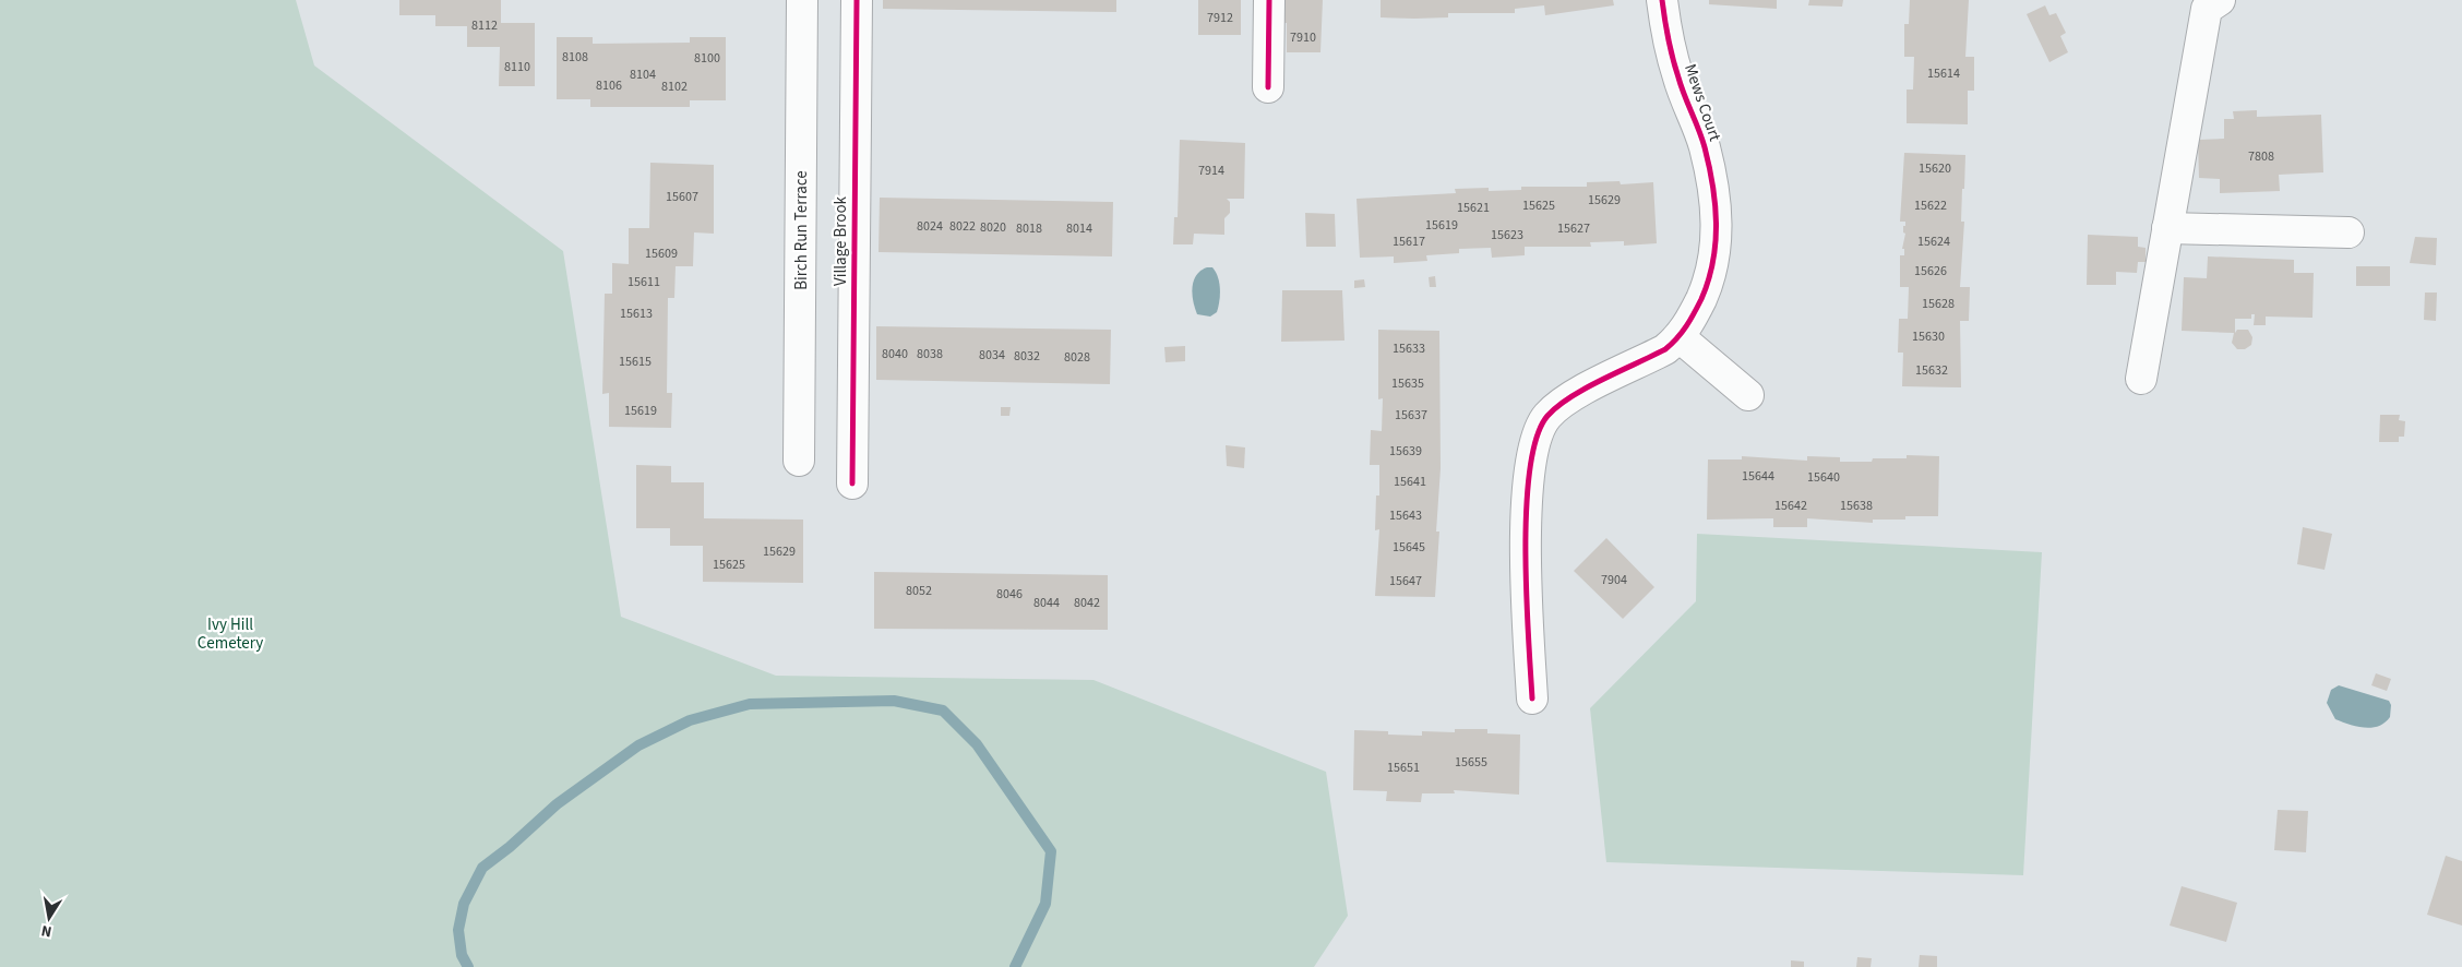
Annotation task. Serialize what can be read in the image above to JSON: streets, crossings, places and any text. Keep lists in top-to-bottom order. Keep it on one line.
{"streets":{"street":["Mews Court","Birch Run Terrace","Village Brook"]},"parks":["Ivy Hill Cemetery"],"house_numbers":["7912","8112","7910","8108","8100","8110","15614","8104","8106","8102","7808","15620","7914","15607","15629","15625","15622","15621","15619","8024","8022","8020","8018","8014","15627","15623","15617","15624","15609","15626","15611","15628","15613","15630","15633","8040","8038","8034","8032","8028","15615","15632","15635","15619","15637","15639","15644","15640","15641","15642","15638","15643","15645","15629","15625","7904","15647","8052","8046","8044","8042","15655","15651"],"north":"bottom"}
